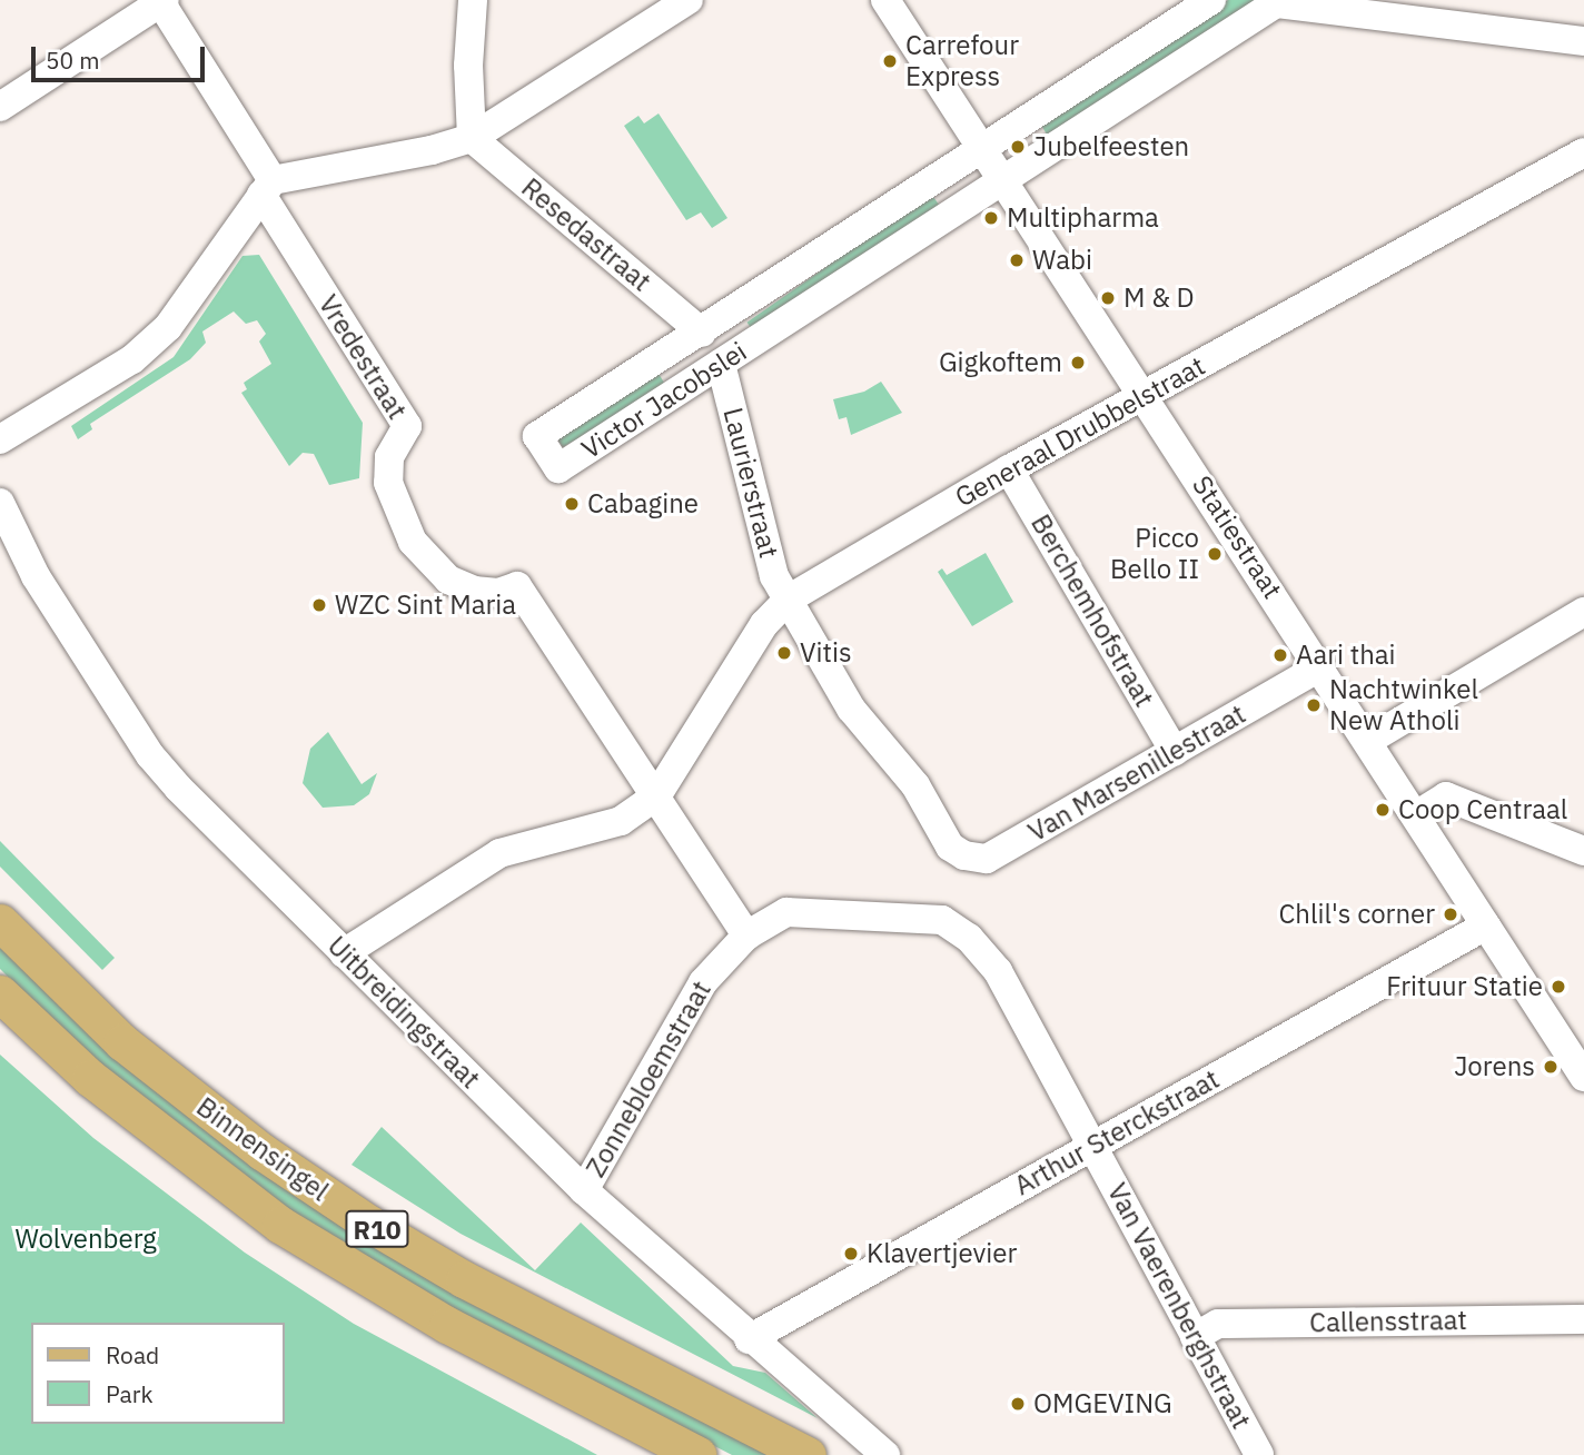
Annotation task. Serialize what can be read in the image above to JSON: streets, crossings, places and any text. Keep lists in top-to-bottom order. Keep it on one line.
{"streets":{"main road":["Binnensingel","R10"],"street":["Resedastraat","Vredestraat","Victor Jacobslei","Generaal Drubbelstraat","Laurierstraat","Statiestraat","Berchemhofstraat","Van Marsenillestraat","Uitbreidingstraat","Zonnebloemstraat","Arthur Sterckstraat","Van Vaerenberghstraat","Callensstraat"]},"crossings":[["Resedastraat","Victor Jacobslei"],["Vredestraat","Generaal Drubbelstraat"],["Vredestraat","Zonnebloemstraat"],["Victor Jacobslei","Laurierstraat"],["Victor Jacobslei","Statiestraat"],["Generaal Drubbelstraat","Laurierstraat"],["Generaal Drubbelstraat","Statiestraat"],["Generaal Drubbelstraat","Berchemhofstraat"],["Generaal Drubbelstraat","Van Marsenillestraat"],["Laurierstraat","Van Marsenillestraat"],["Statiestraat","Van Marsenillestraat"],["Statiestraat","Arthur Sterckstraat"],["Berchemhofstraat","Van Marsenillestraat"],["Uitbreidingstraat","Zonnebloemstraat"],["Uitbreidingstraat","Arthur Sterckstraat"],["Zonnebloemstraat","Van Vaerenberghstraat"],["Arthur Sterckstraat","Van Vaerenberghstraat"],["Van Vaerenberghstraat","Callensstraat"]],"parks":["Wolvenberg"],"places":["Carrefour Express","Jubelfeesten","Multipharma","Wabi","M & D","Gigkoftem","Cabagine","Picco Bello II","WZC Sint Maria","Vitis","Aari thai","Nachtwinkel New Atholi","Coop Centraal","Chlil's corner","Frituur Statie","Jorens","Klavertjevier","OMGEVING"],"legend":["Road","Park"],"scale_bar":"50 m"}
